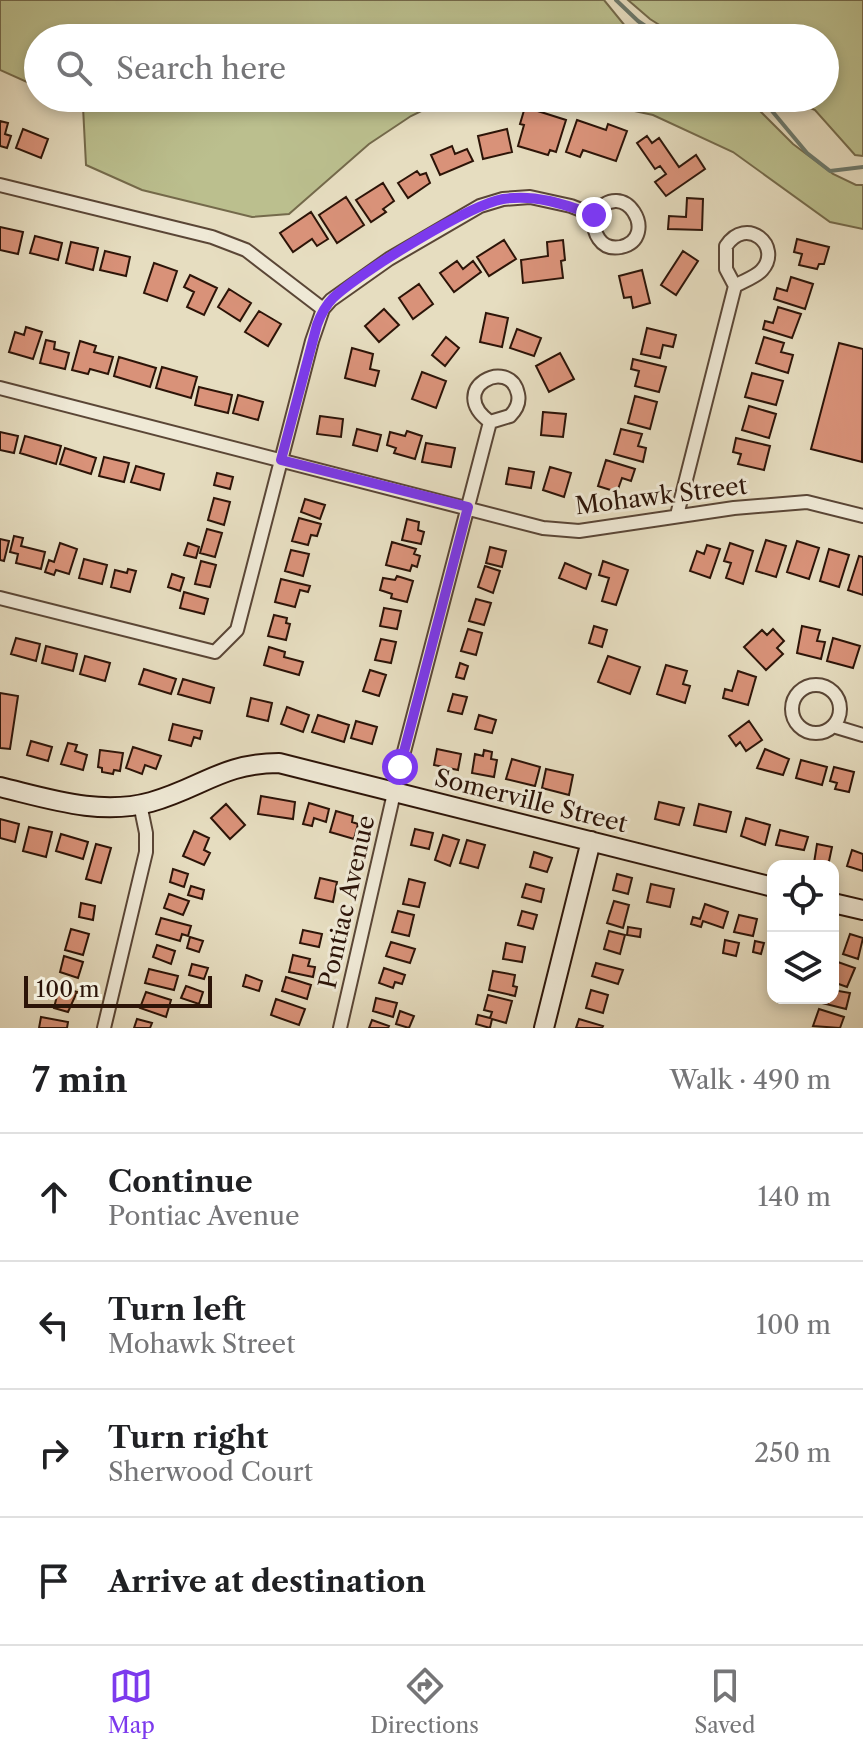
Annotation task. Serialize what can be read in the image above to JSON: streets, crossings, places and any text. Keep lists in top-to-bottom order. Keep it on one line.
{"streets":{"street":["Mohawk Street","Somerville Street","Pontiac Avenue"]},"crossings":[["Mohawk Street","Pontiac Avenue"],["Somerville Street","Pontiac Avenue"]],"scale_bar":"100 m","page":{"search":"Search here","scale":"100 m","heading":["7 min","Walk · 490 m"],"list":[["Continue","Pontiac Avenue","140 m"],["Turn left","Mohawk Street","100 m"],["Turn right","Sherwood Court","250 m"],"Arrive at destination"],"nav":["Map","Directions","Saved"]}}
